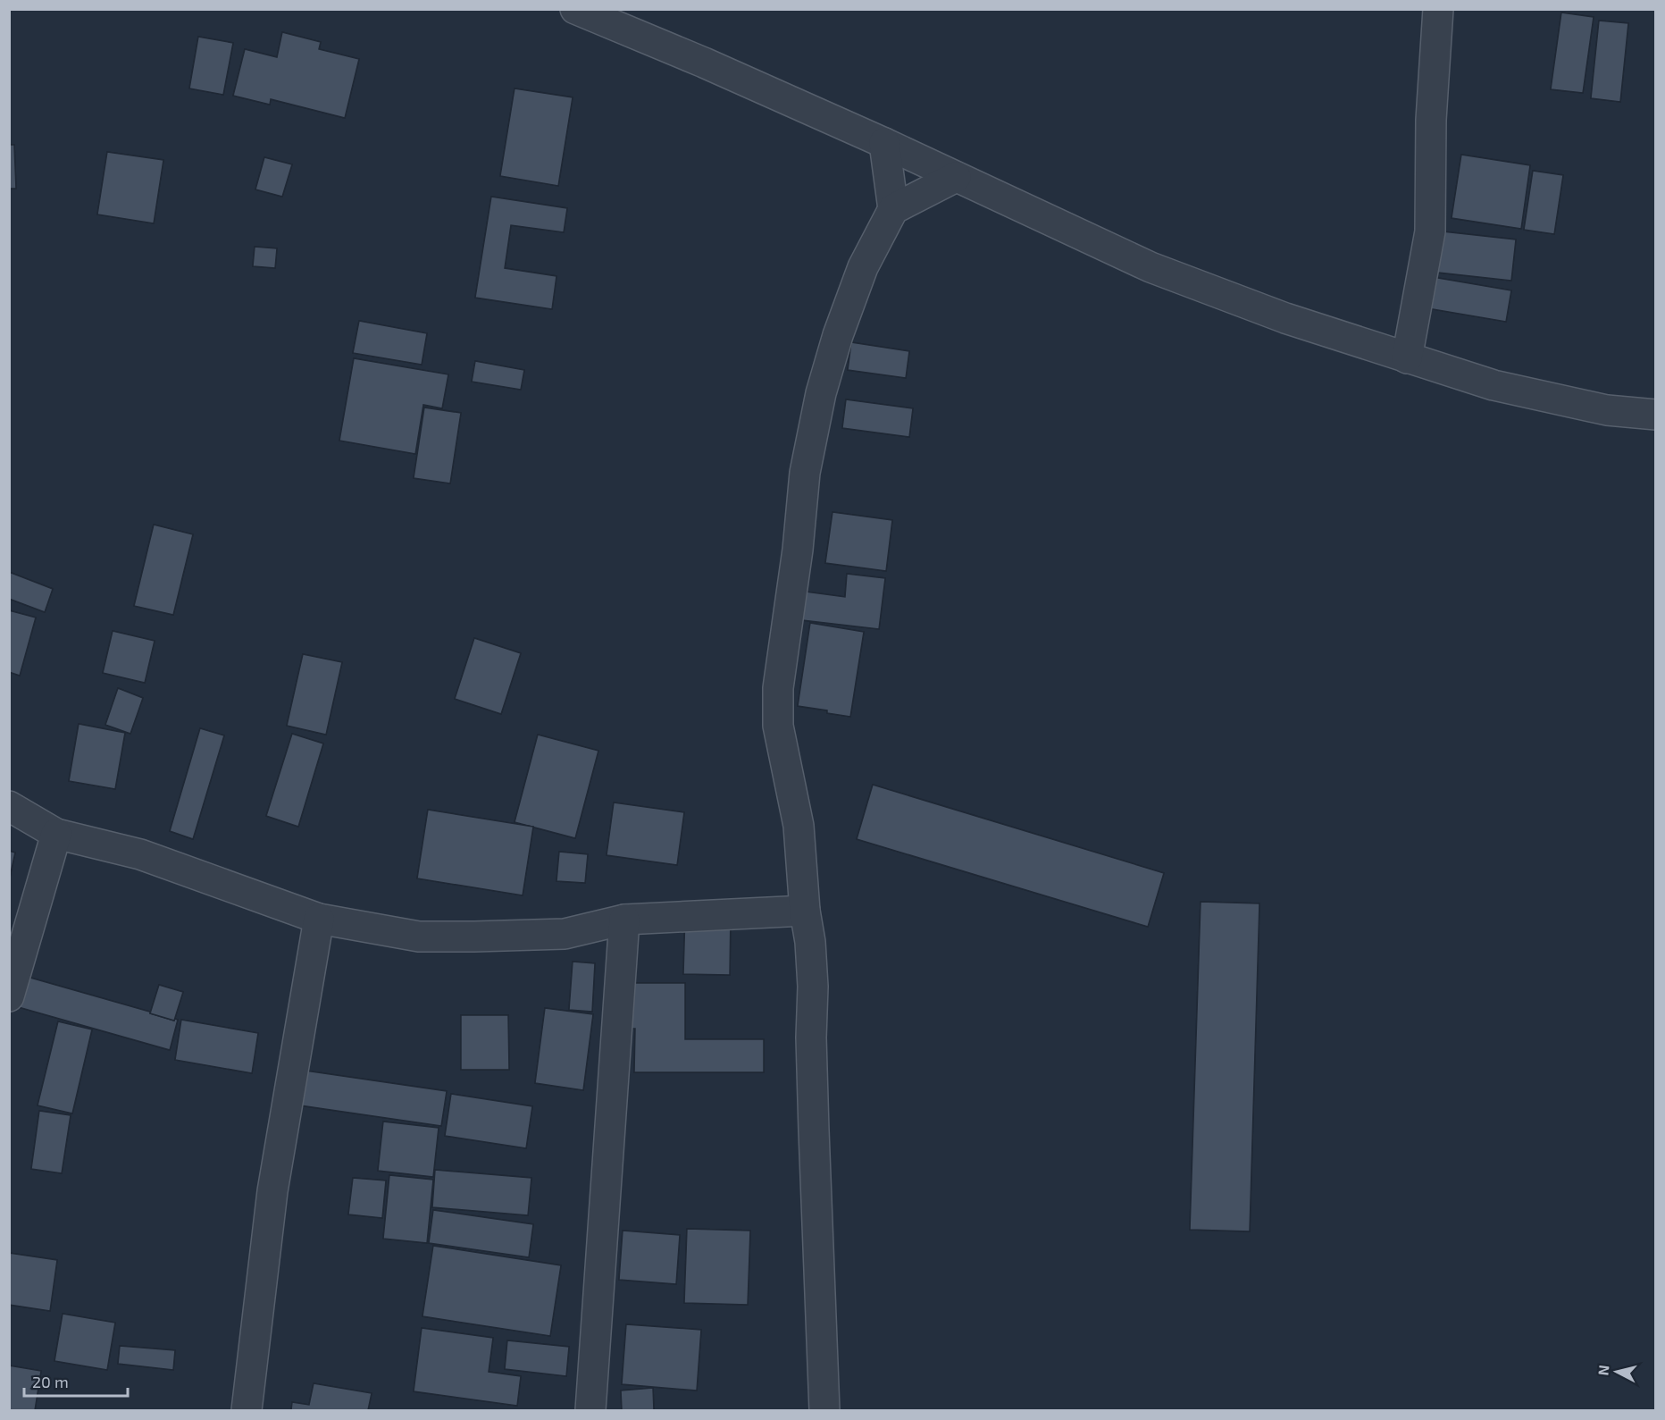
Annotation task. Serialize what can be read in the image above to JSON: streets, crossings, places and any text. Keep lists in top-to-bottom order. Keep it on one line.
{"scale_bar":"20 m","north":"left"}
